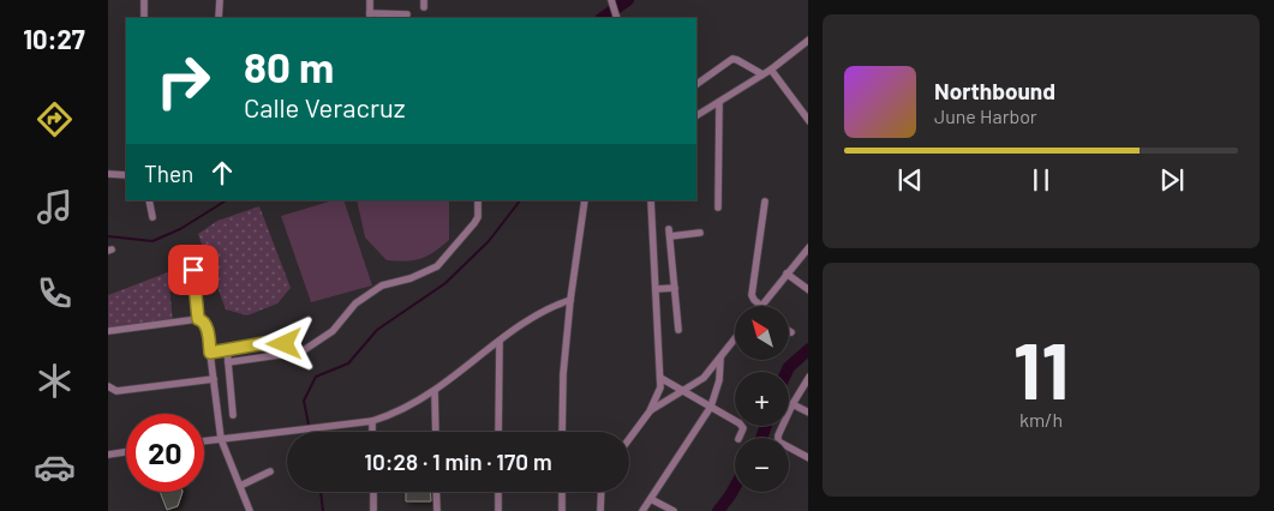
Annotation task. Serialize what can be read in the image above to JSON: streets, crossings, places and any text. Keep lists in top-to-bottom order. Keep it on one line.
{"north":"top left","page":{"tabs":"10:27","turn":["80 m","Calle Veracruz"],"song":["Northbound","June Harbor"],"then":"Then","tile":["11","km/h"],"map_buttons":["+","−"],"limit":"20","trip":"10:28 · 1 min · 170 m"}}
